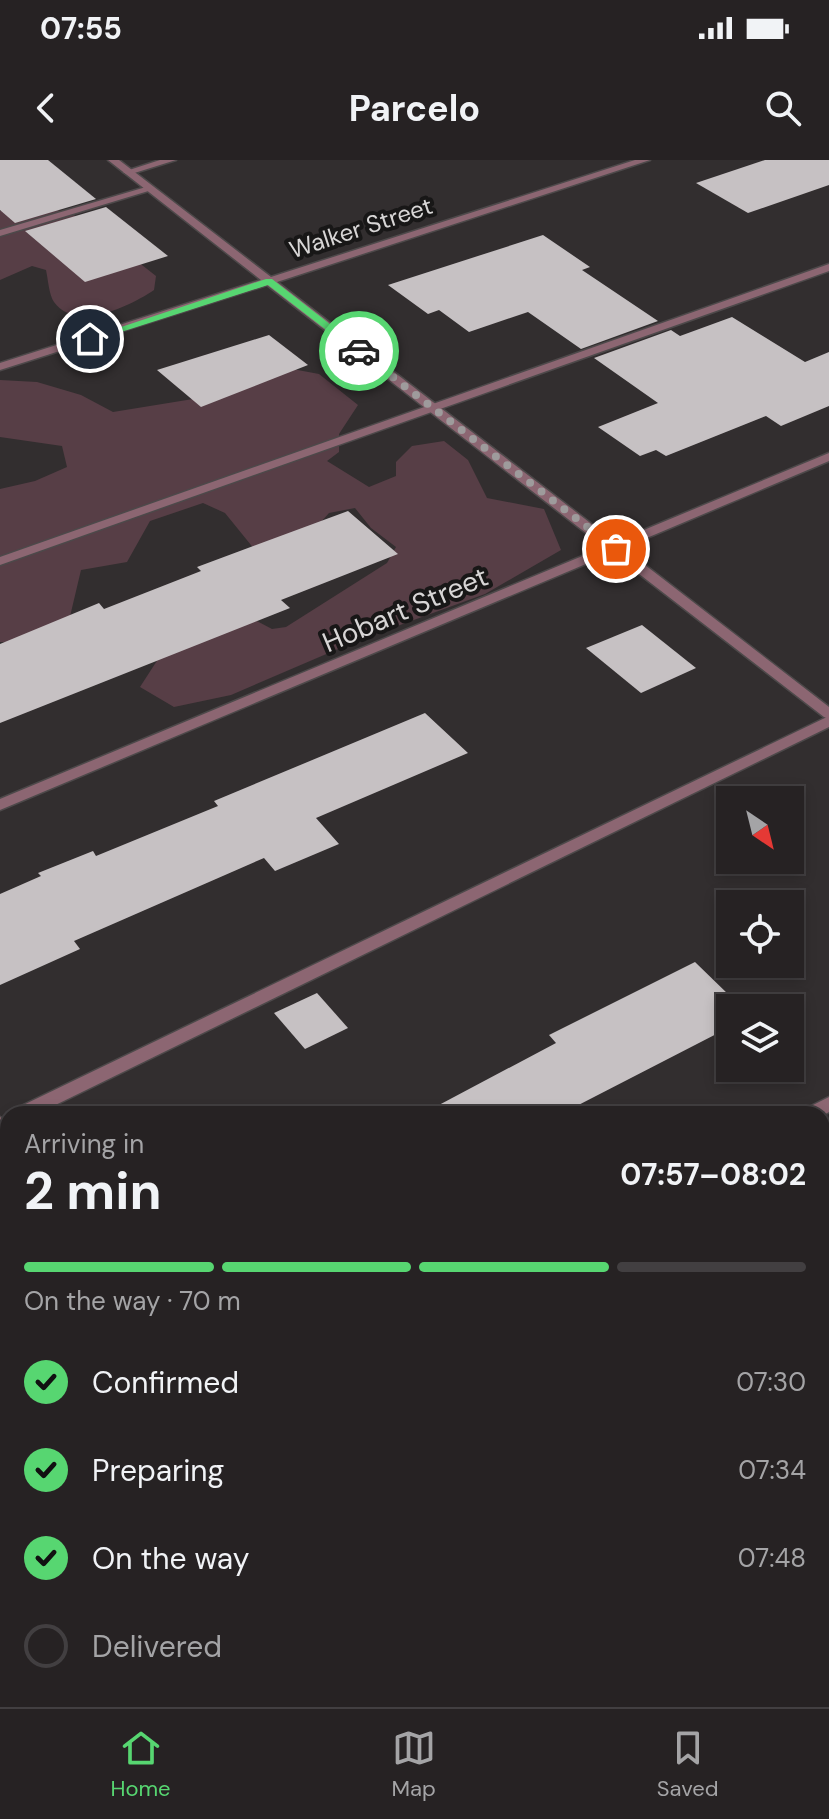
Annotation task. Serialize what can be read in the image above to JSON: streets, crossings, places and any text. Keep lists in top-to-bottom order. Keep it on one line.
{"streets":{"street":["Walker Street","Hobart Street"]},"north":"bottom right","page":{"status":"07:55","header":"Parcelo","heading":["2 min","Arriving in","07:57–08:02"],"bar":"On the way · 70 m","list":[["Confirmed","07:30"],["Preparing","07:34"],["On the way","07:48"],"Delivered"],"tabs":["Home","Map","Saved"]}}
